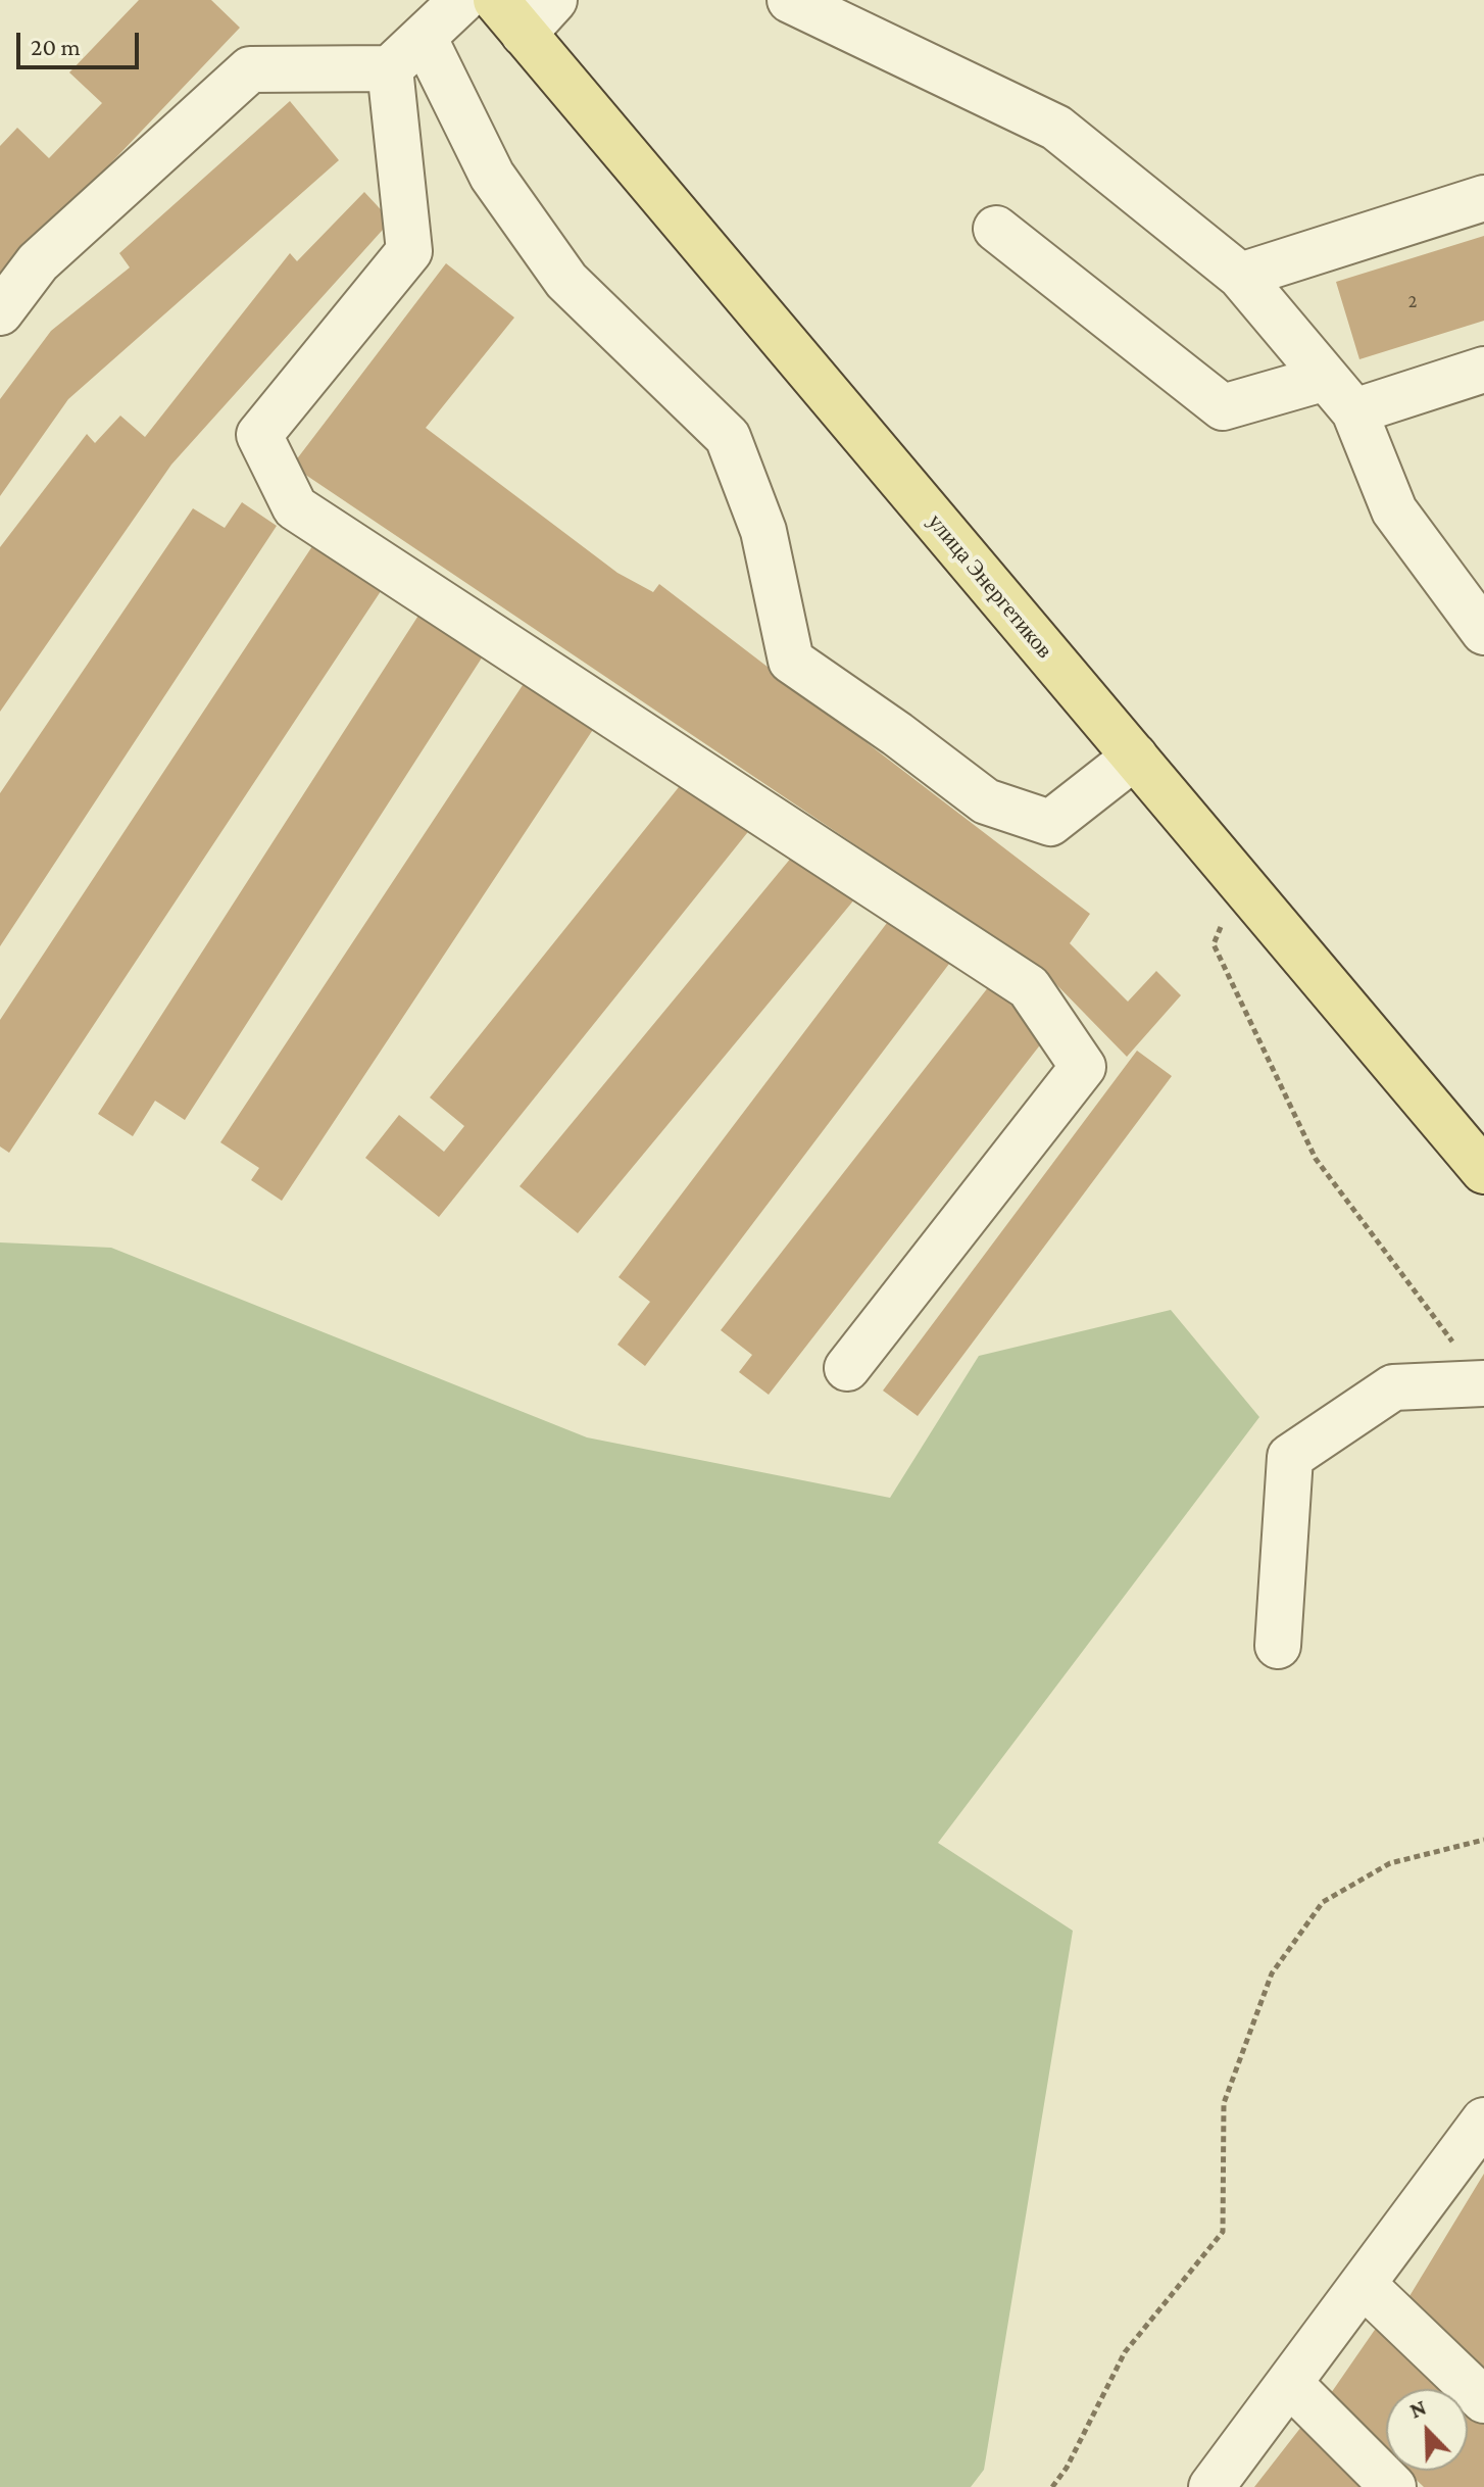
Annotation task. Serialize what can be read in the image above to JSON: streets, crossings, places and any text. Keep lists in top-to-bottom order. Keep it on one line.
{"streets":{"main road":["улица Энергетиков"]},"house_numbers":["2"],"scale_bar":"20 m","north":"top left"}
